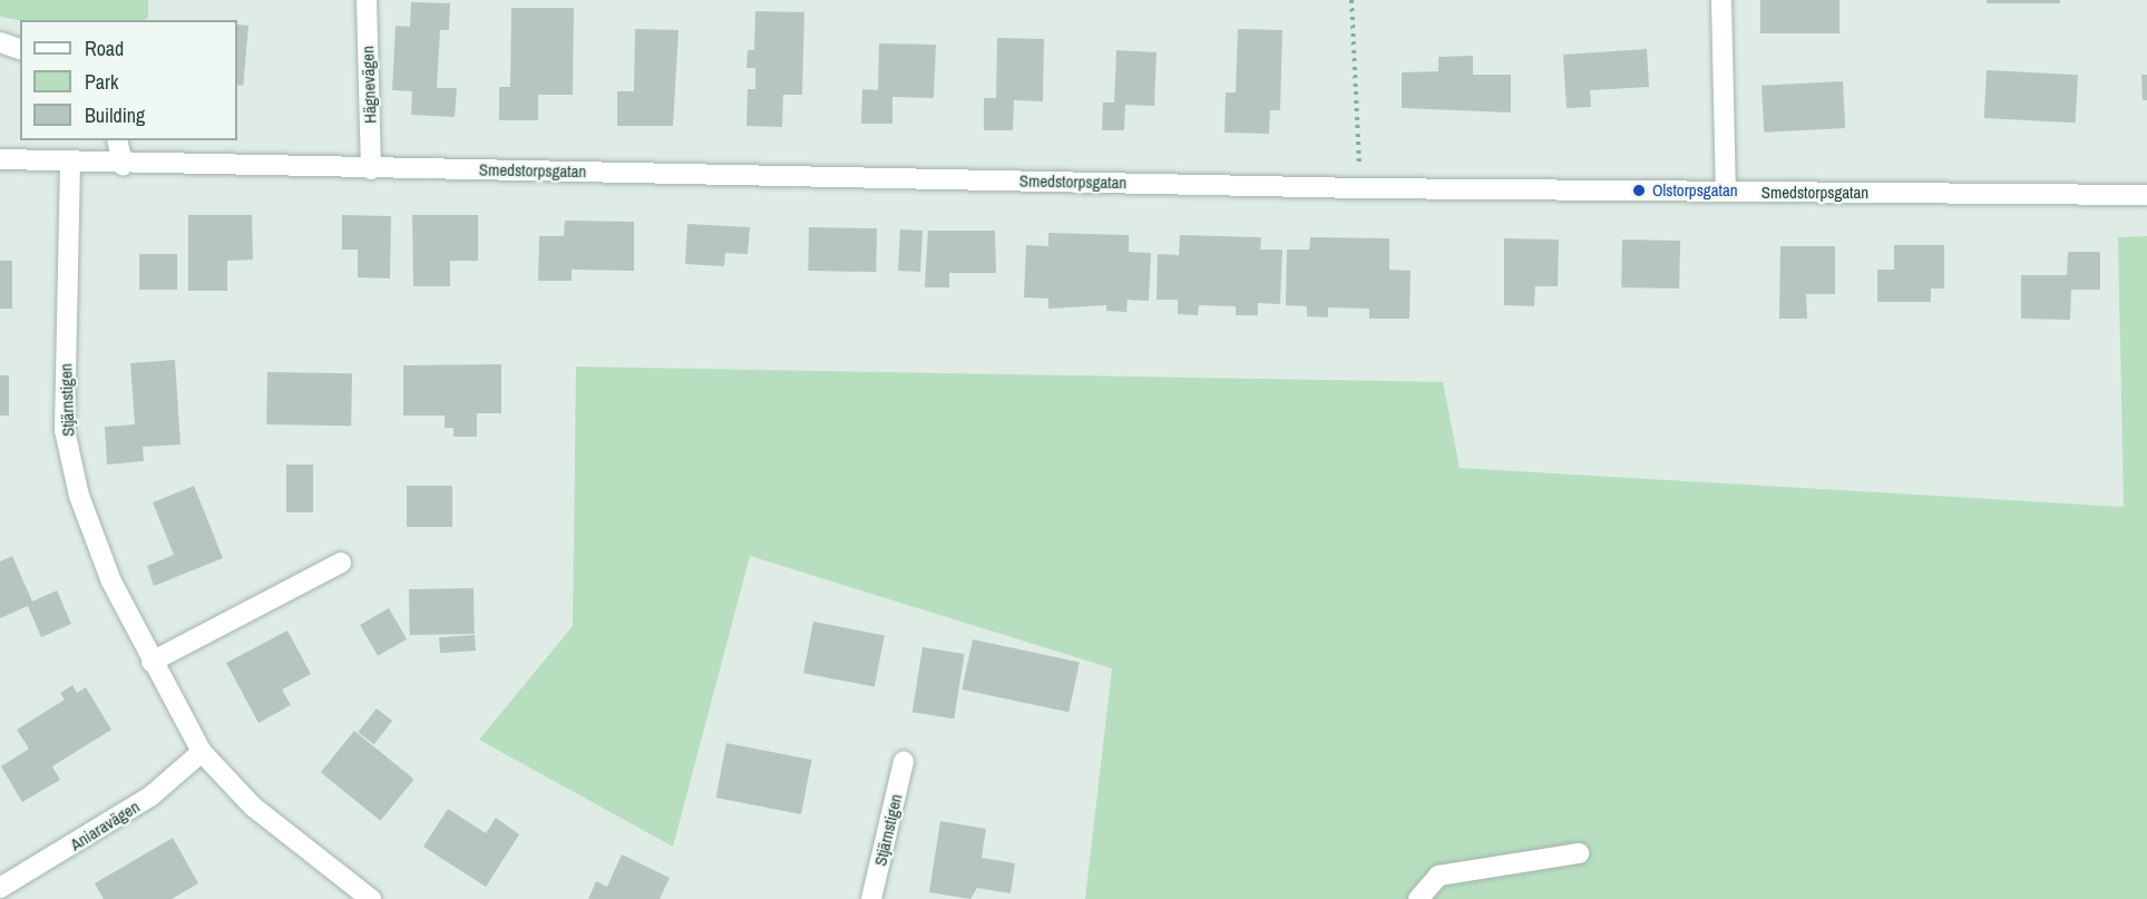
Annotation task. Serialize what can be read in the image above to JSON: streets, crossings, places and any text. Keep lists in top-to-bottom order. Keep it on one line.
{"streets":{"street":["Hägnevägen","Smedstorpsgatan","Stjärnstigen","Aniaravägen"]},"crossings":[["Hägnevägen","Smedstorpsgatan"],["Smedstorpsgatan","Stjärnstigen"],["Stjärnstigen","Aniaravägen"]],"places":["Olstorpsgatan"],"legend":["Road","Park","Building"]}
